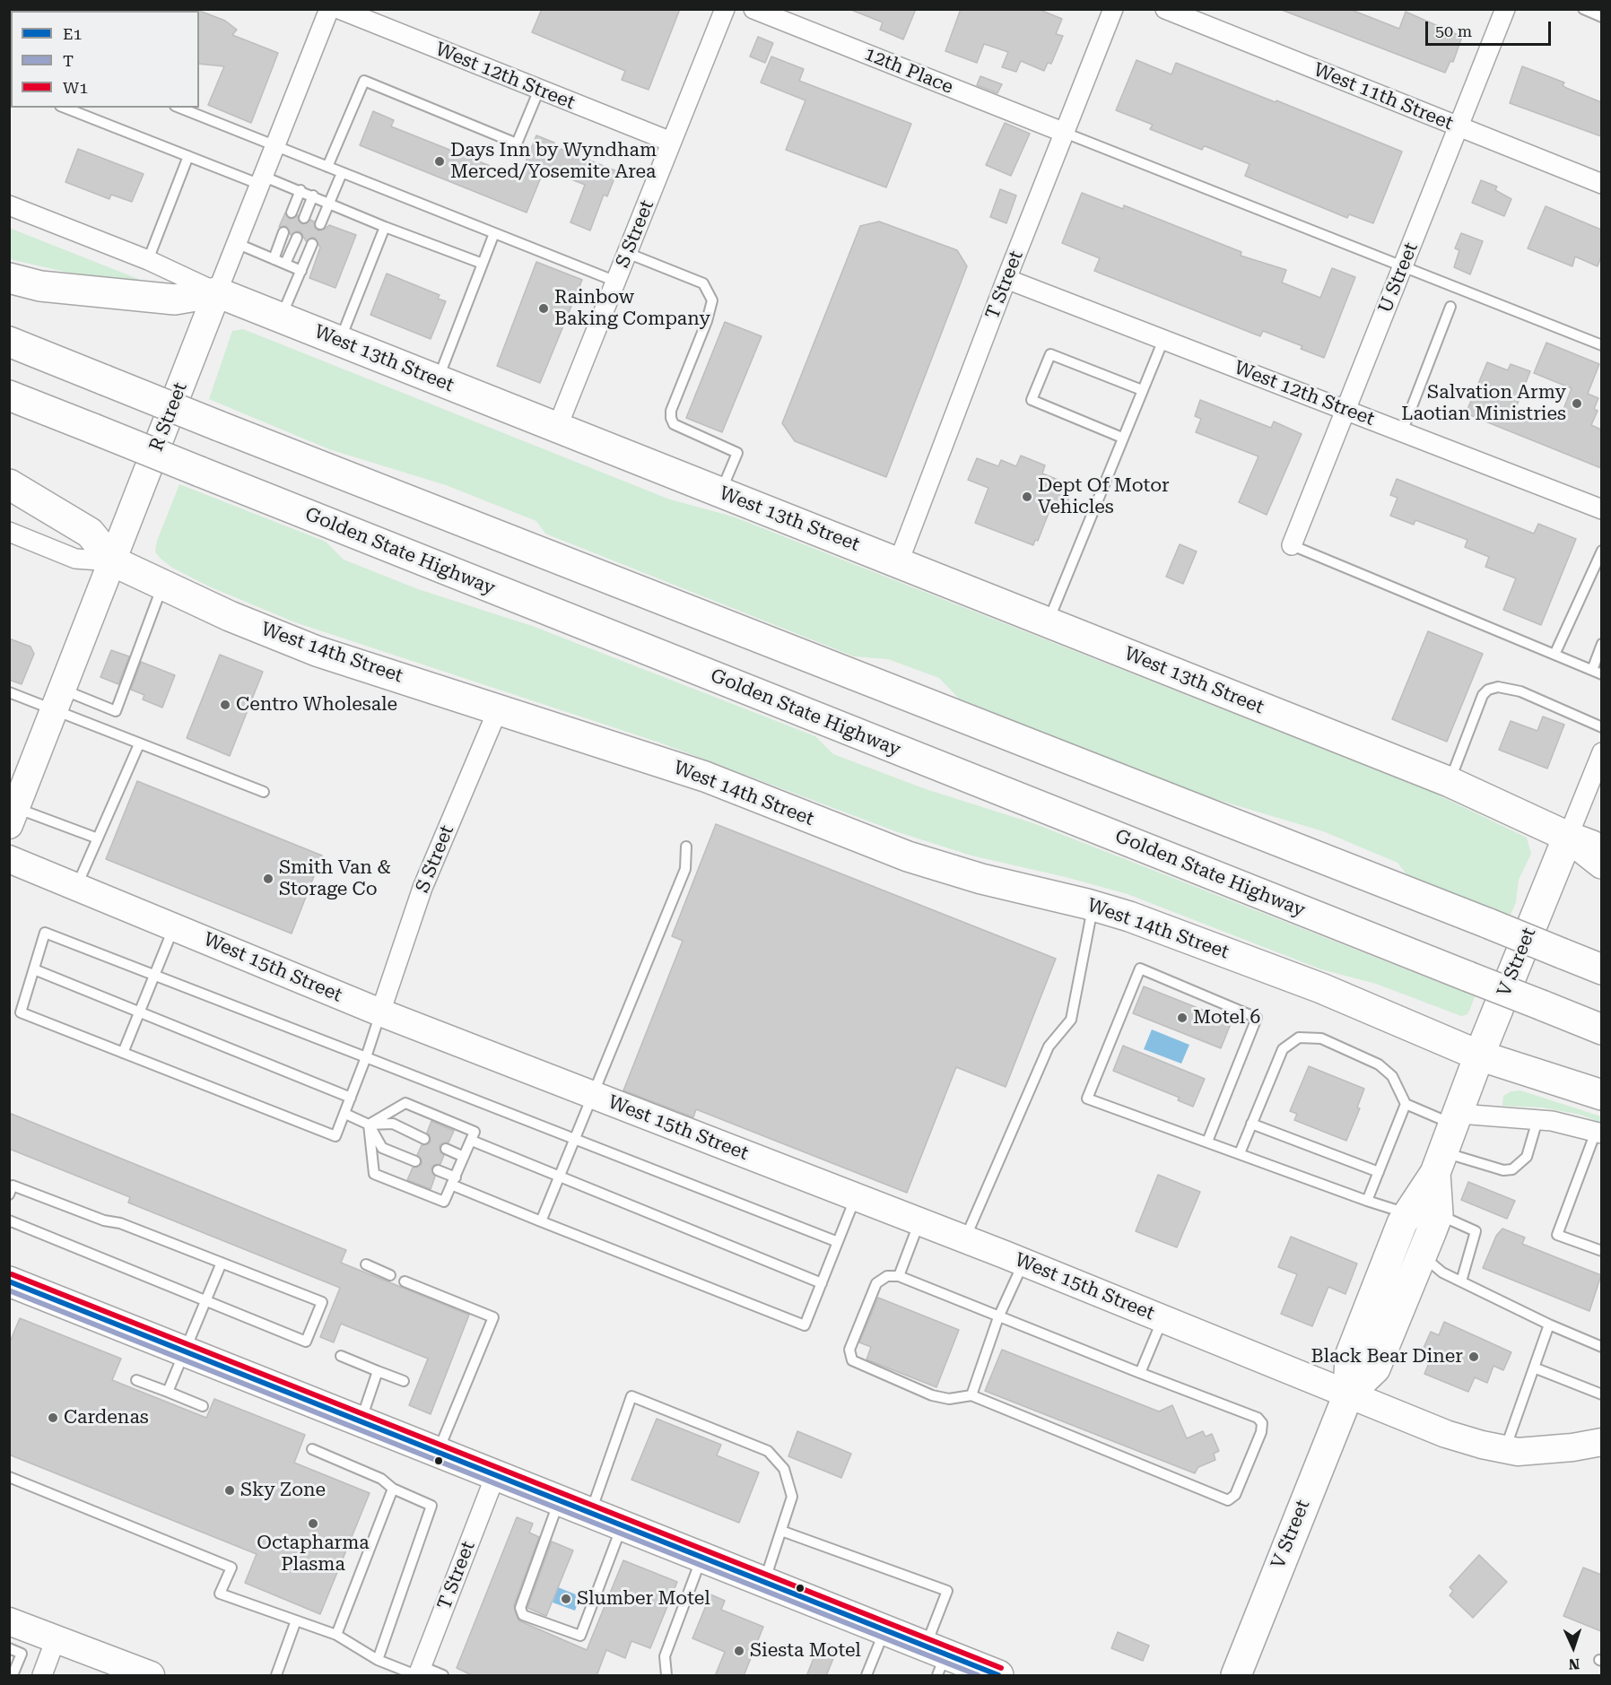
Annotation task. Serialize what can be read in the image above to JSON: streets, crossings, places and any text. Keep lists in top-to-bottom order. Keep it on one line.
{"streets":{"main road":["West 13th Street","Golden State Highway","West 14th Street","V Street"],"street":["12th Place","West 12th Street","West 11th Street","S Street","U Street","T Street","R Street","West 15th Street"]},"crossings":[["12th Place","T Street"],["West 12th Street","S Street"],["West 12th Street","U Street"],["West 12th Street","T Street"],["West 11th Street","U Street"],["S Street","West 13th Street"],["S Street","West 14th Street"],["S Street","West 15th Street"],["T Street","West 13th Street"],["West 13th Street","R Street"],["West 13th Street","V Street"],["R Street","West 14th Street"],["West 14th Street","V Street"],["V Street","West 15th Street"]],"places":["Days Inn by Wyndham Merced/Yosemite Area","Rainbow Baking Company","Salvation Army Laotian Ministries","Dept Of Motor Vehicles","Centro Wholesale","Smith Van & Storage Co","Motel 6","Black Bear Diner","Cardenas","Sky Zone","Octapharma Plasma","Slumber Motel","Siesta Motel"],"lines":["transit line W1","transit line E1","transit line T"],"legend":["E1","T","W1"],"scale_bar":"50 m","north":"bottom"}
